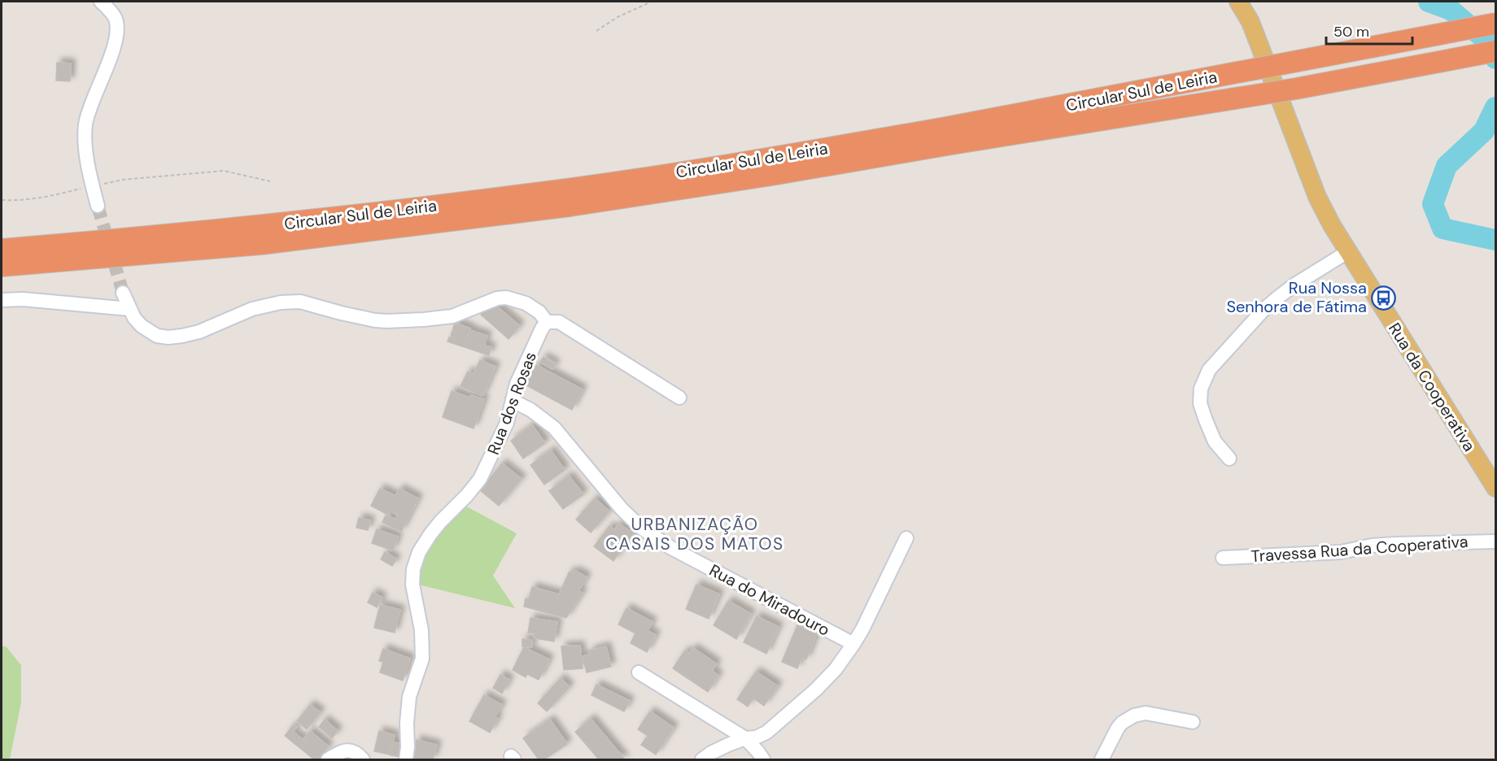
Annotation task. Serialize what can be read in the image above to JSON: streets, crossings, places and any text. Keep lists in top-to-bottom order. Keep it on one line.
{"streets":{"highway":["Circular Sul de Leiria"],"main road":["Rua da Cooperativa"],"street":["Rua dos Rosas","Travessa Rua da Cooperativa","Rua do Miradouro"]},"crossings":[["Rua dos Rosas","Rua do Miradouro"]],"districts":["URBANIZAÇÃO CASAIS DOS MATOS"],"places":{"bus stop":["Rua Nossa Senhora de Fátima"]},"scale_bar":"50 m"}
